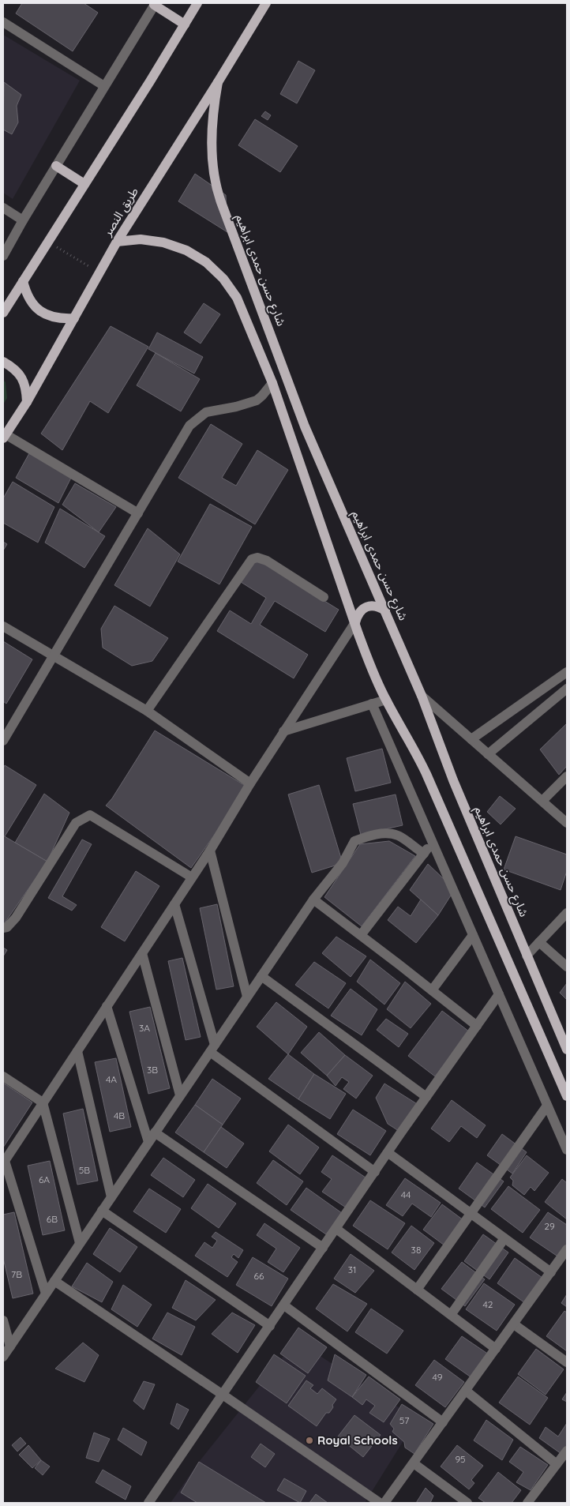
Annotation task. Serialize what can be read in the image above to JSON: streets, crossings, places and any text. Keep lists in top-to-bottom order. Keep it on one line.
{"streets":{"main road":["طريق النصر","شارع حسن حمدى ابراهيم"]},"crossings":[["طريق النصر","شارع حسن حمدى ابراهيم"]],"places":["Royal Schools"],"house_numbers":["3A","3B","4A","4B","5B","6A","44","6B","29","38","31","7B","66","42","49","57","95"]}
